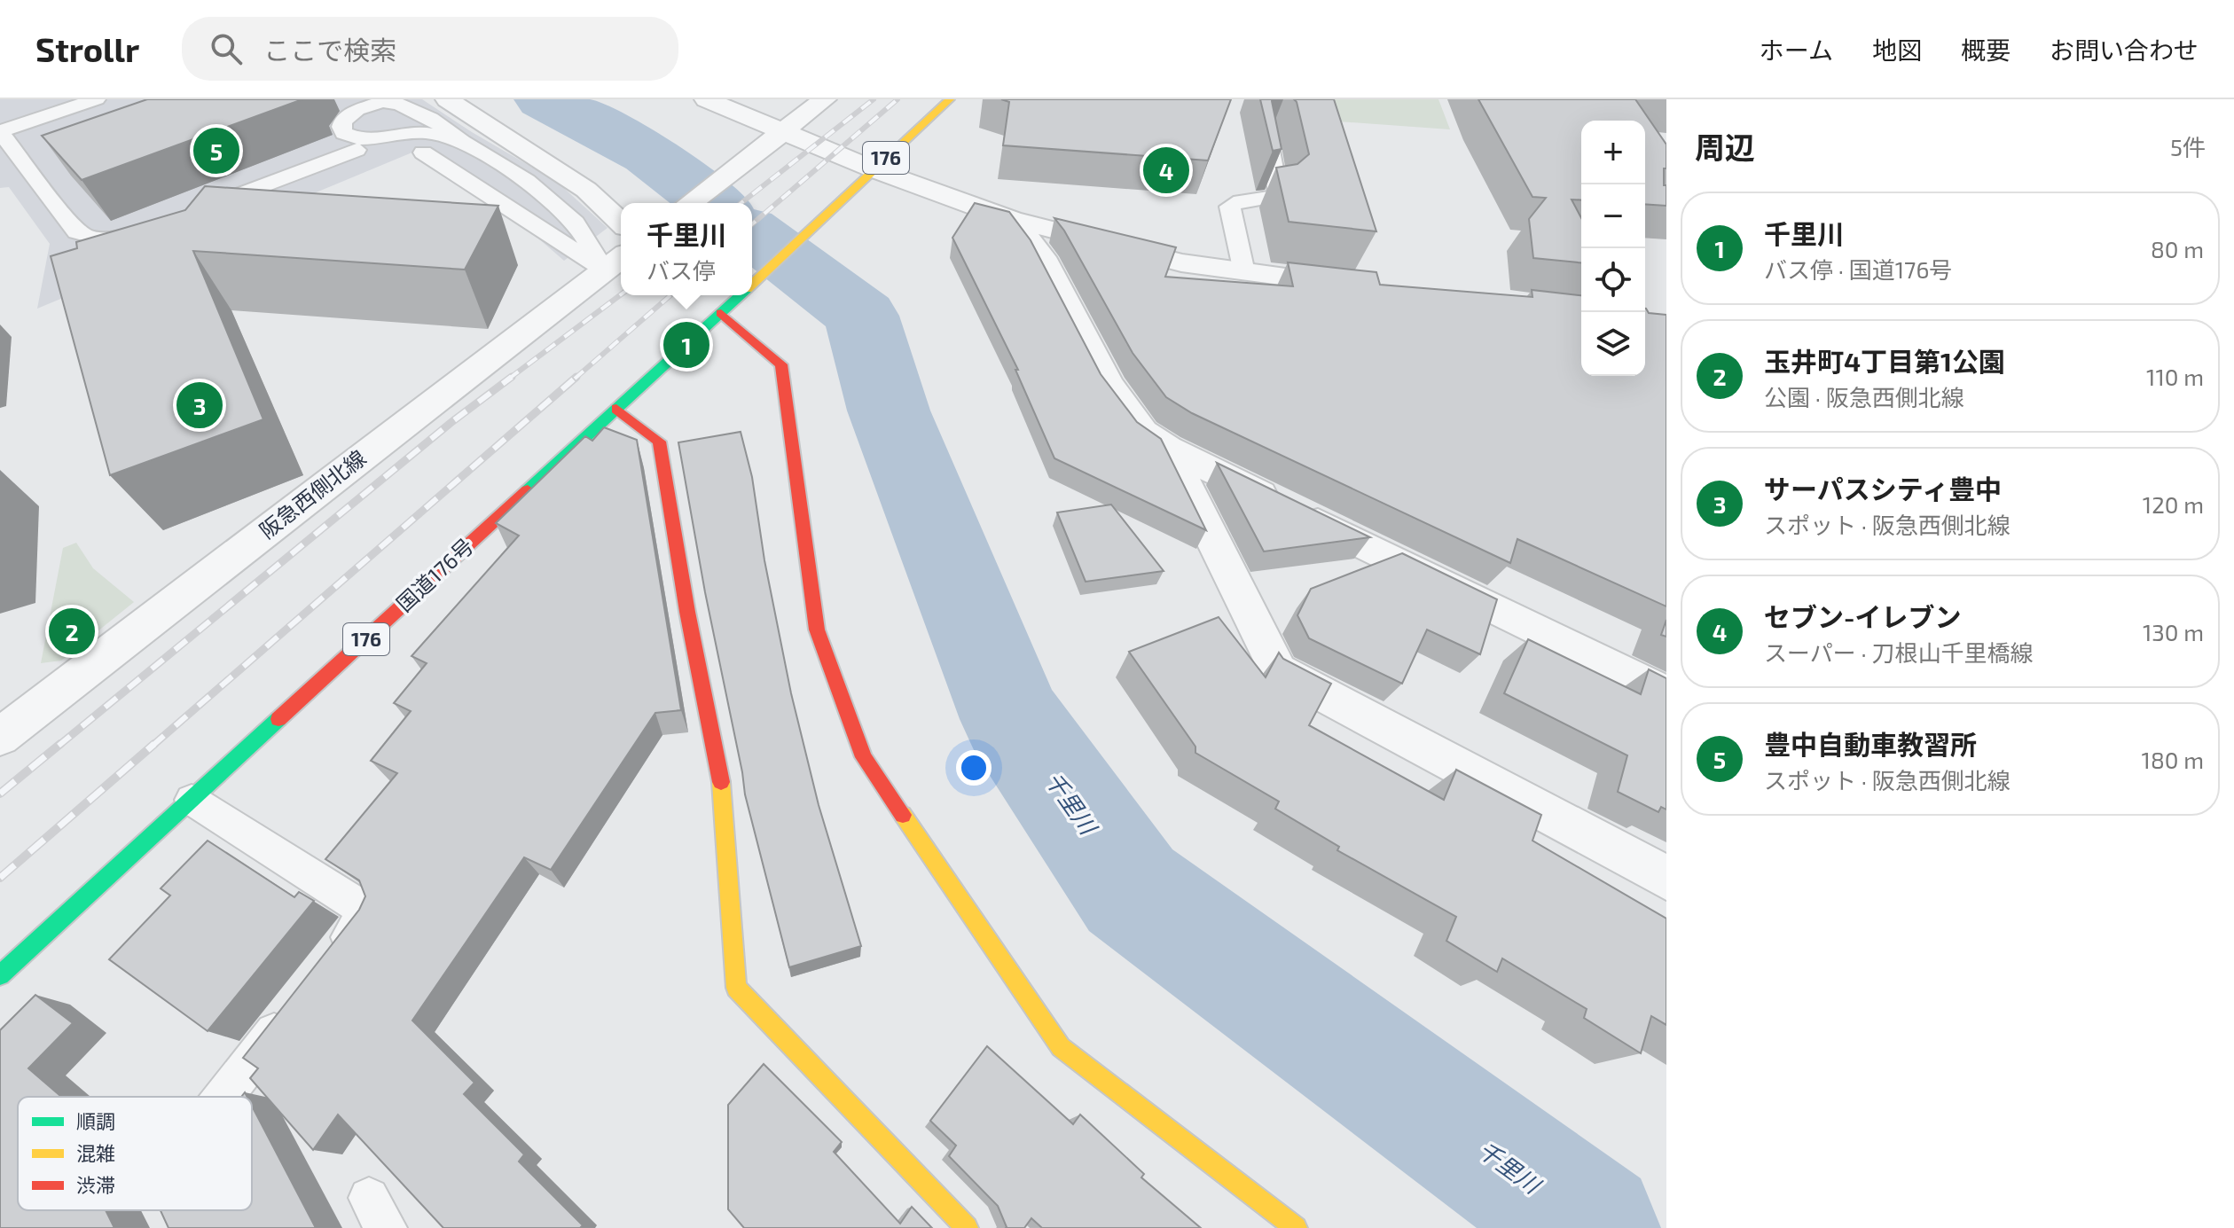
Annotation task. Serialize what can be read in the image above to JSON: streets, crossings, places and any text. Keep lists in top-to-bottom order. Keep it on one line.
{"streets":{"main road":["176","国道176号"],"street":["阪急西側北線"]},"water":["千里川"],"legend":["順調","混雑","渋滞"],"page":{"header":"Strollr","search":"ここで検索","nav":["ホーム","地図","概要","お問い合わせ"],"heading":["周辺","5件"],"map_buttons":["+","−"],"pins":["5","4","1","3","2"],"list":[{"mark":"1","name":"千里川","note":"バス停 · 国道176号","value":"80 m"},{"mark":"2","name":"玉井町4丁目第1公園","note":"公園 · 阪急西側北線","value":"110 m"},{"mark":"3","name":"サーパスシティ豊中","note":"スポット · 阪急西側北線","value":"120 m"},{"mark":"4","name":"セブン-イレブン","note":"スーパー · 刀根山千里橋線","value":"130 m"},{"mark":"5","name":"豊中自動車教習所","note":"スポット · 阪急西側北線","value":"180 m"}],"popup":["千里川","バス停"]}}
